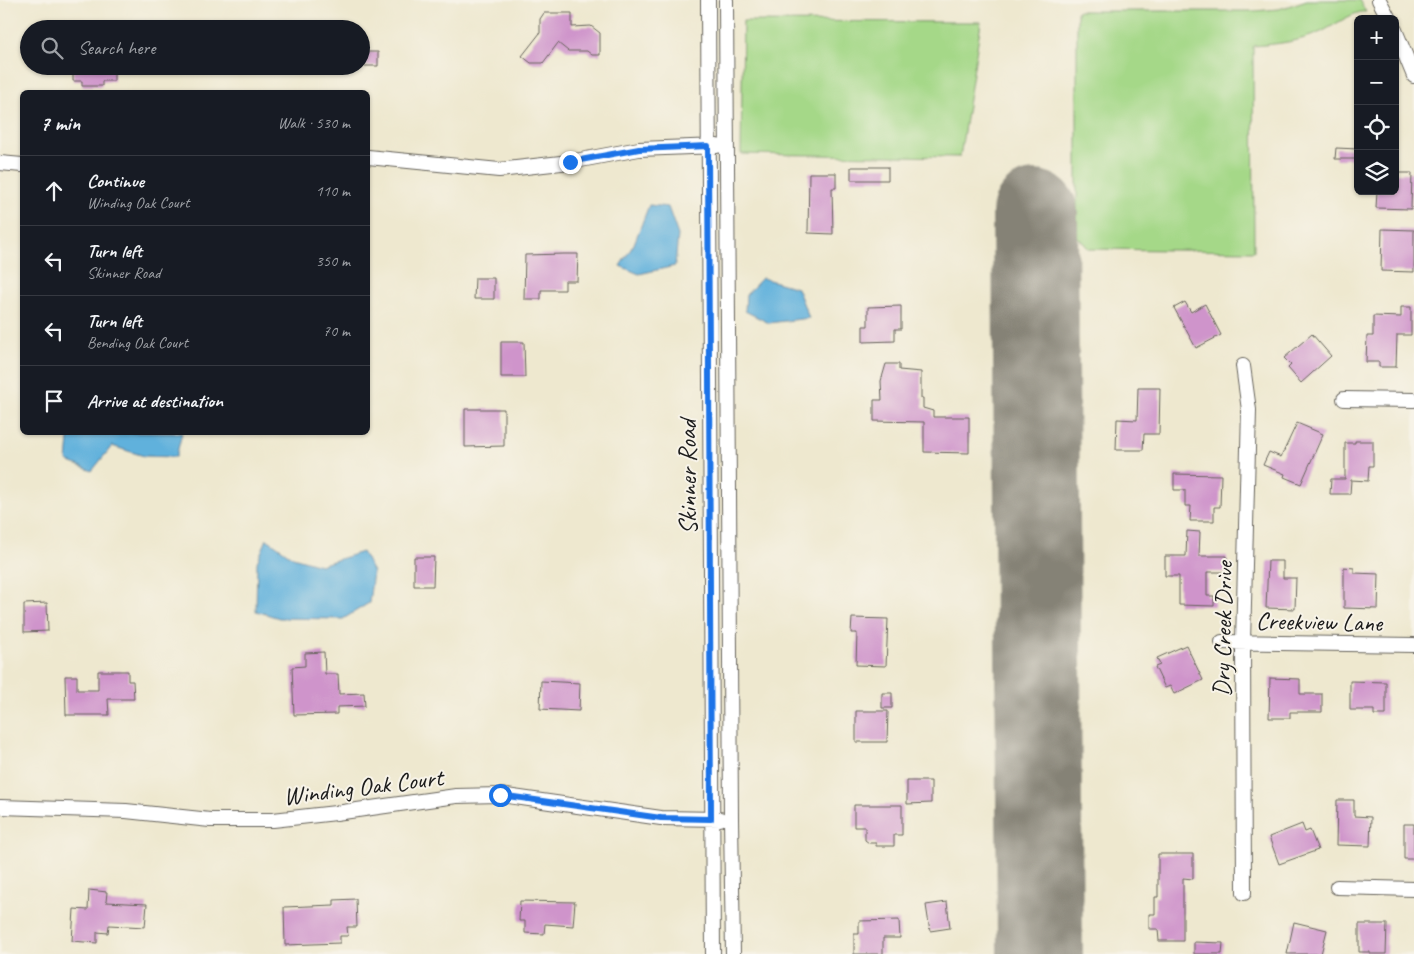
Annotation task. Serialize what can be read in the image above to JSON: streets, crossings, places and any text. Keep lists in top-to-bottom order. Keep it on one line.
{"streets":{"street":["Skinner Road","Creekview Lane","Dry Creek Drive","Winding Oak Court"]},"crossings":[["Skinner Road","Winding Oak Court"],["Creekview Lane","Dry Creek Drive"]],"page":{"map_buttons":["+","−"],"search":"Search here","heading":["7 min","Walk · 530 m"],"list":[["Continue","Winding Oak Court","110 m"],["Turn left","Skinner Road","350 m"],["Turn left","Bending Oak Court","70 m"],"Arrive at destination"]}}
